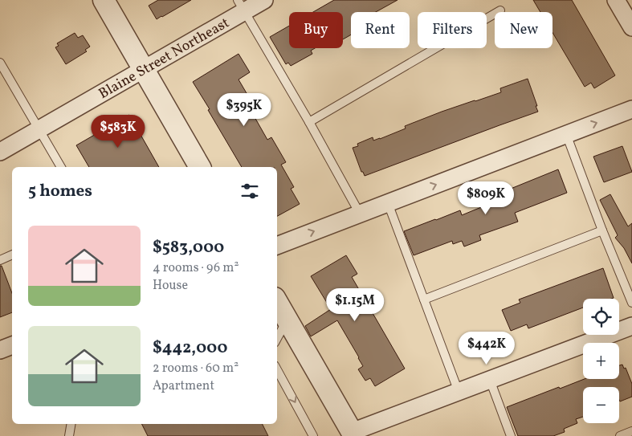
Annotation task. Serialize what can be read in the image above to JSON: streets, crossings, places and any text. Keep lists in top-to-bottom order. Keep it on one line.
{"streets":{"street":["Blaine Street Northeast"]},"page":{"chip":["Buy","Rent","Filters","New"],"price":["$395K","$583K","$809K","$1.15M","$442K"],"heading":"5 homes","list":[{"name":"$583,000","note":"4 rooms · 96 m² · House"},{"name":"$442,000","note":"2 rooms · 60 m² · Apartment"}],"map_buttons":["+","−"]}}
